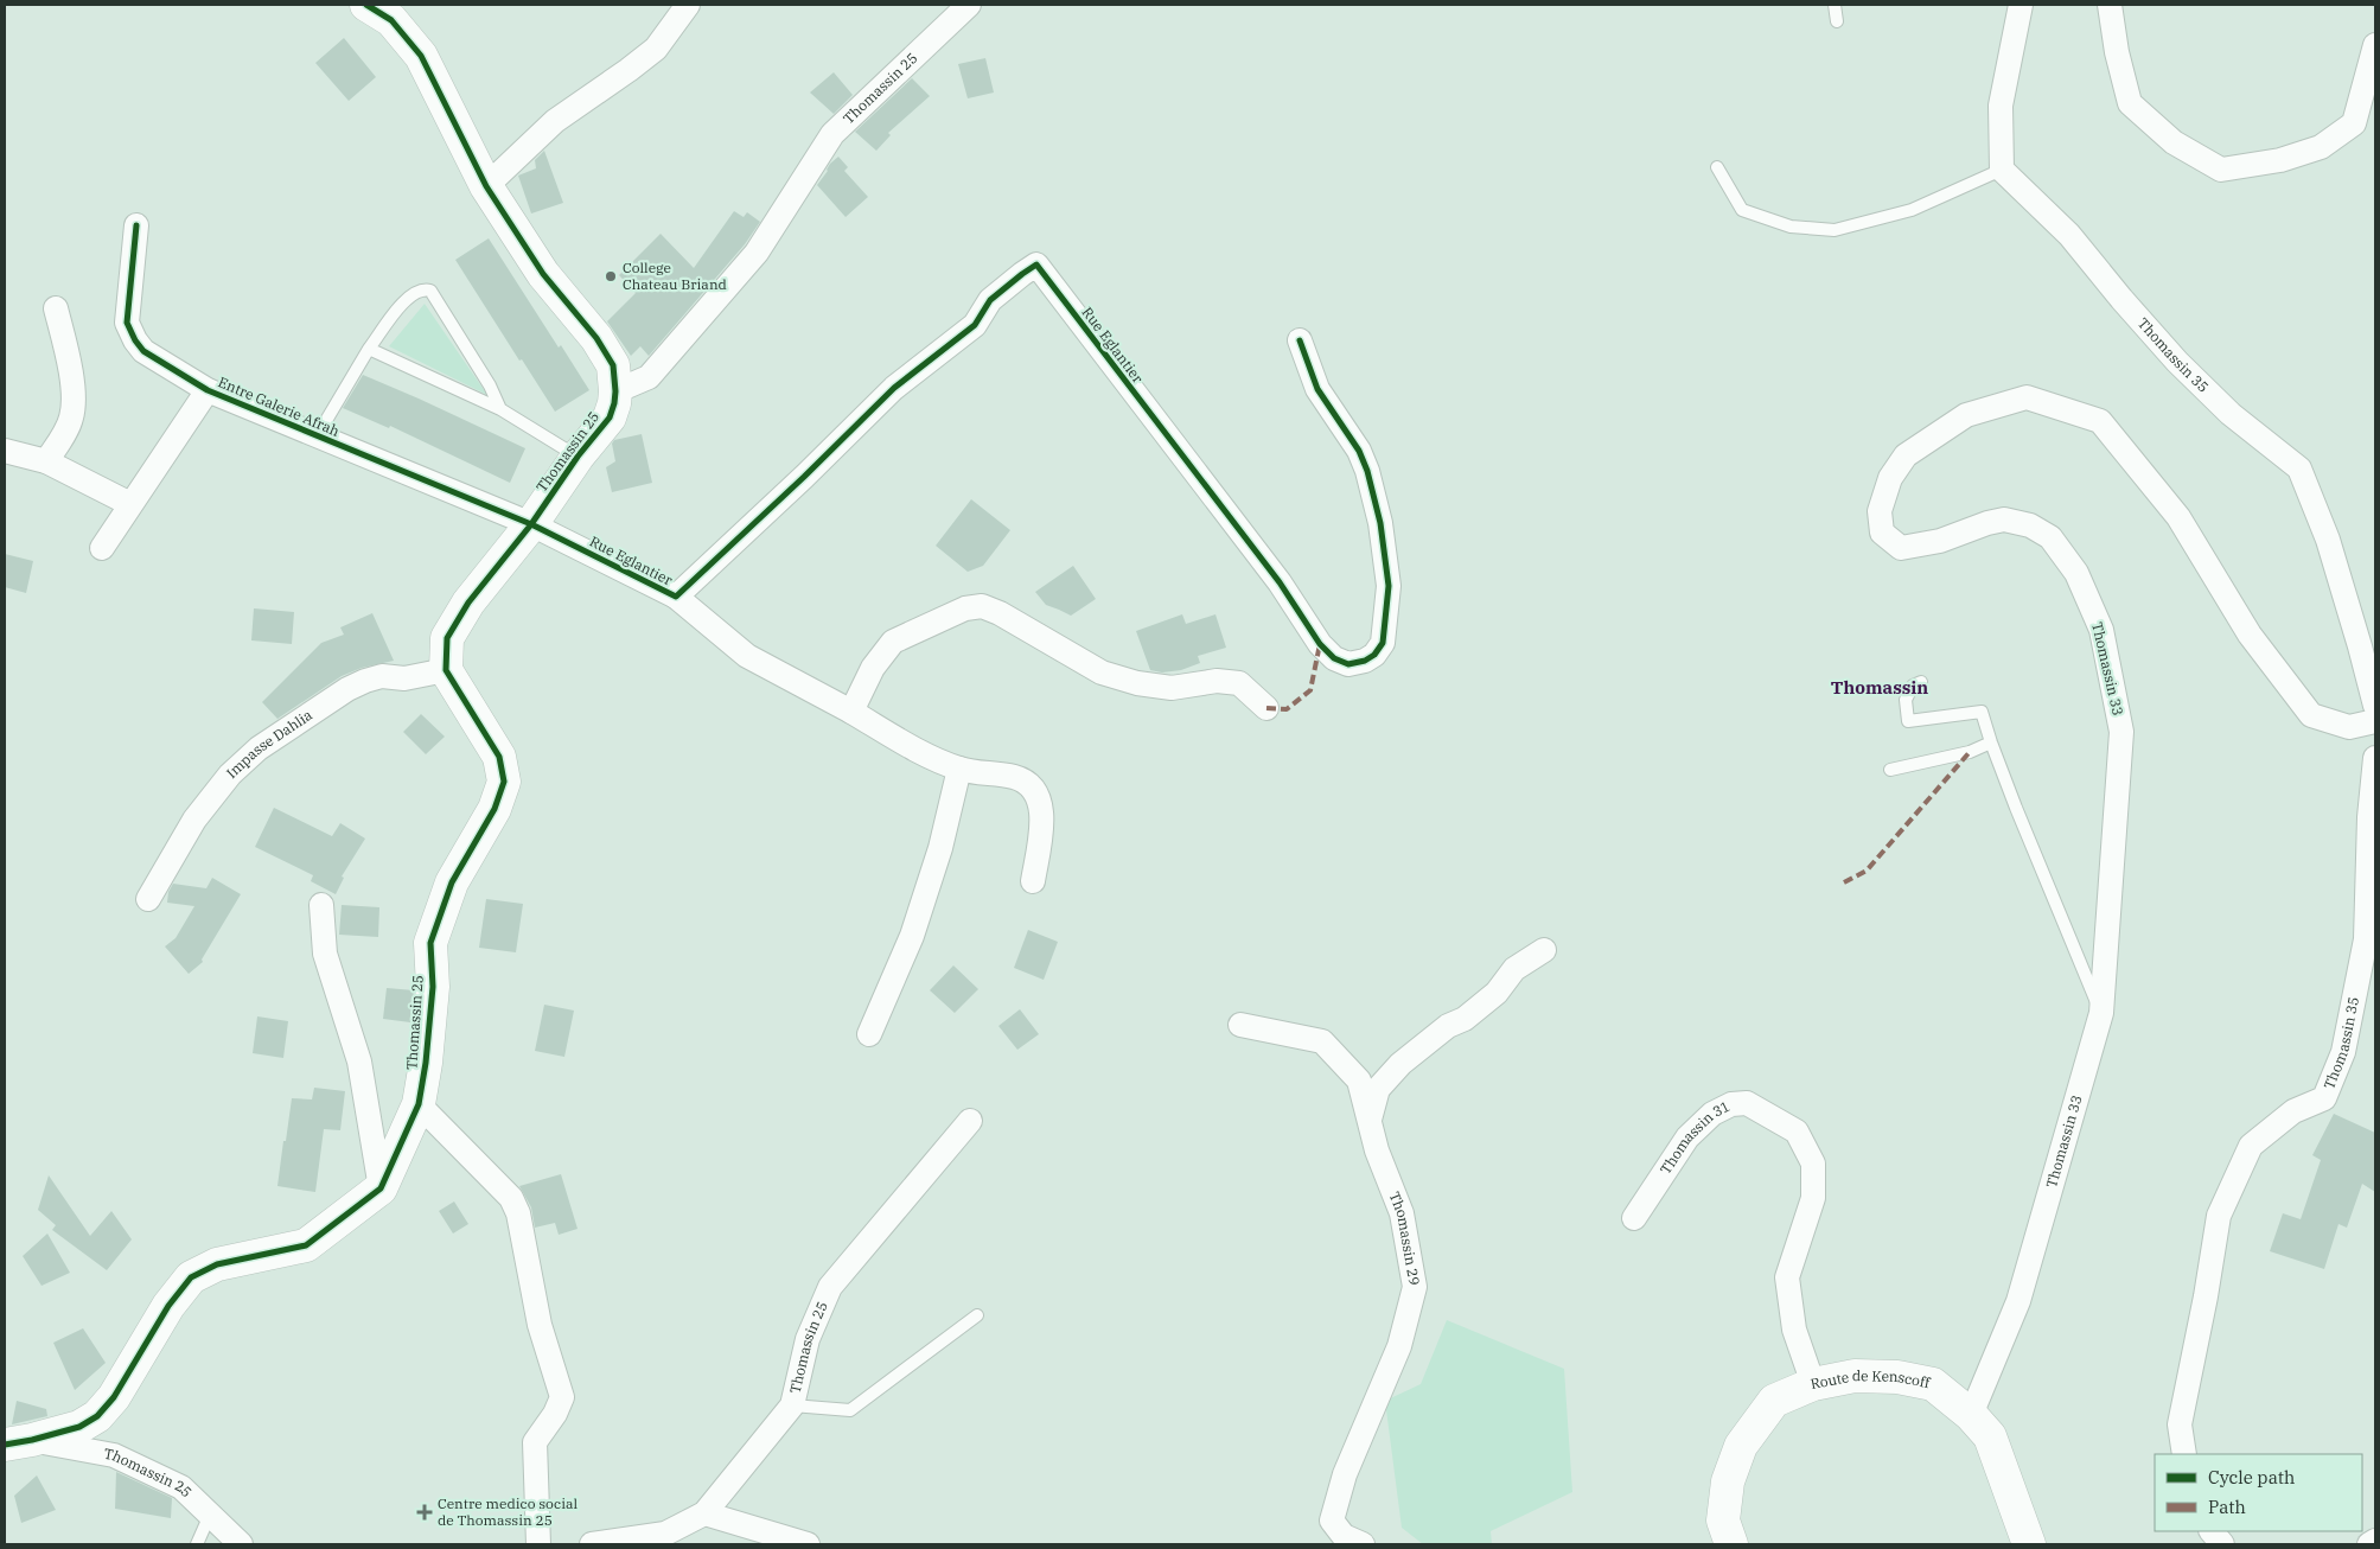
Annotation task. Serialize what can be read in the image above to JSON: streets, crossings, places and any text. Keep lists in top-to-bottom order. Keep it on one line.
{"streets":{"street":["Thomassin 25","Rue Eglantier","Thomassin 35","Entre Galerie Afrah","Thomassin 33","Impasse Dahlia","Thomassin 31","Thomassin 29","Route de Kenscoff"]},"crossings":[["Thomassin 25","Rue Eglantier"],["Thomassin 25","Entre Galerie Afrah"],["Thomassin 25","Impasse Dahlia"],["Rue Eglantier","Entre Galerie Afrah"],["Thomassin 33","Route de Kenscoff"],["Thomassin 31","Route de Kenscoff"]],"districts":["Thomassin"],"places":{"other":["College Chateau Briand"],"health":["Centre medico social de Thomassin 25"]},"legend":["Cycle path","Path"]}
